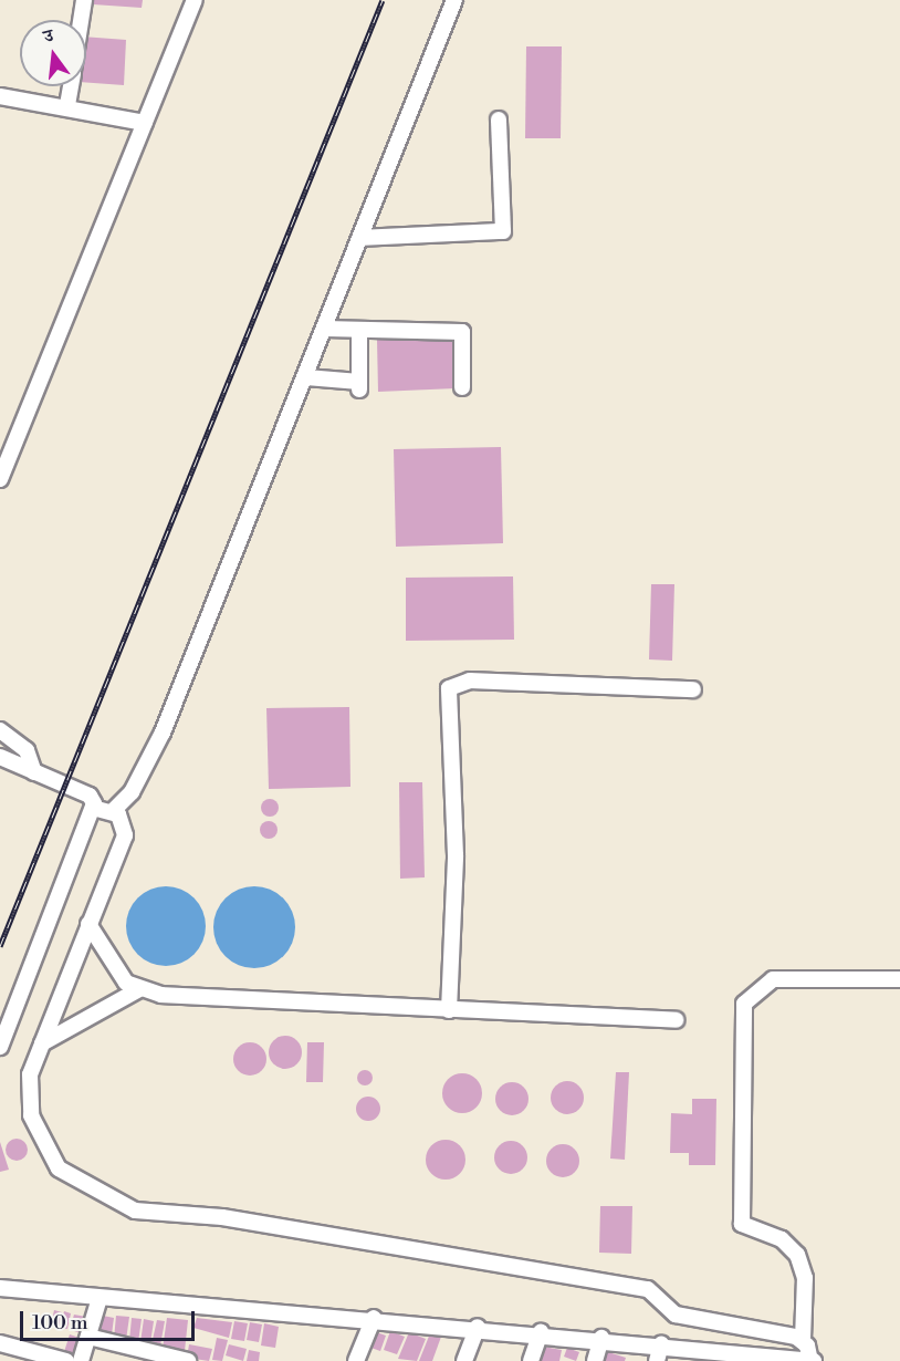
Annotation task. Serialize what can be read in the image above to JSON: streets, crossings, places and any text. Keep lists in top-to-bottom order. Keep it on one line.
{"scale_bar":"100 m","north":"top"}
